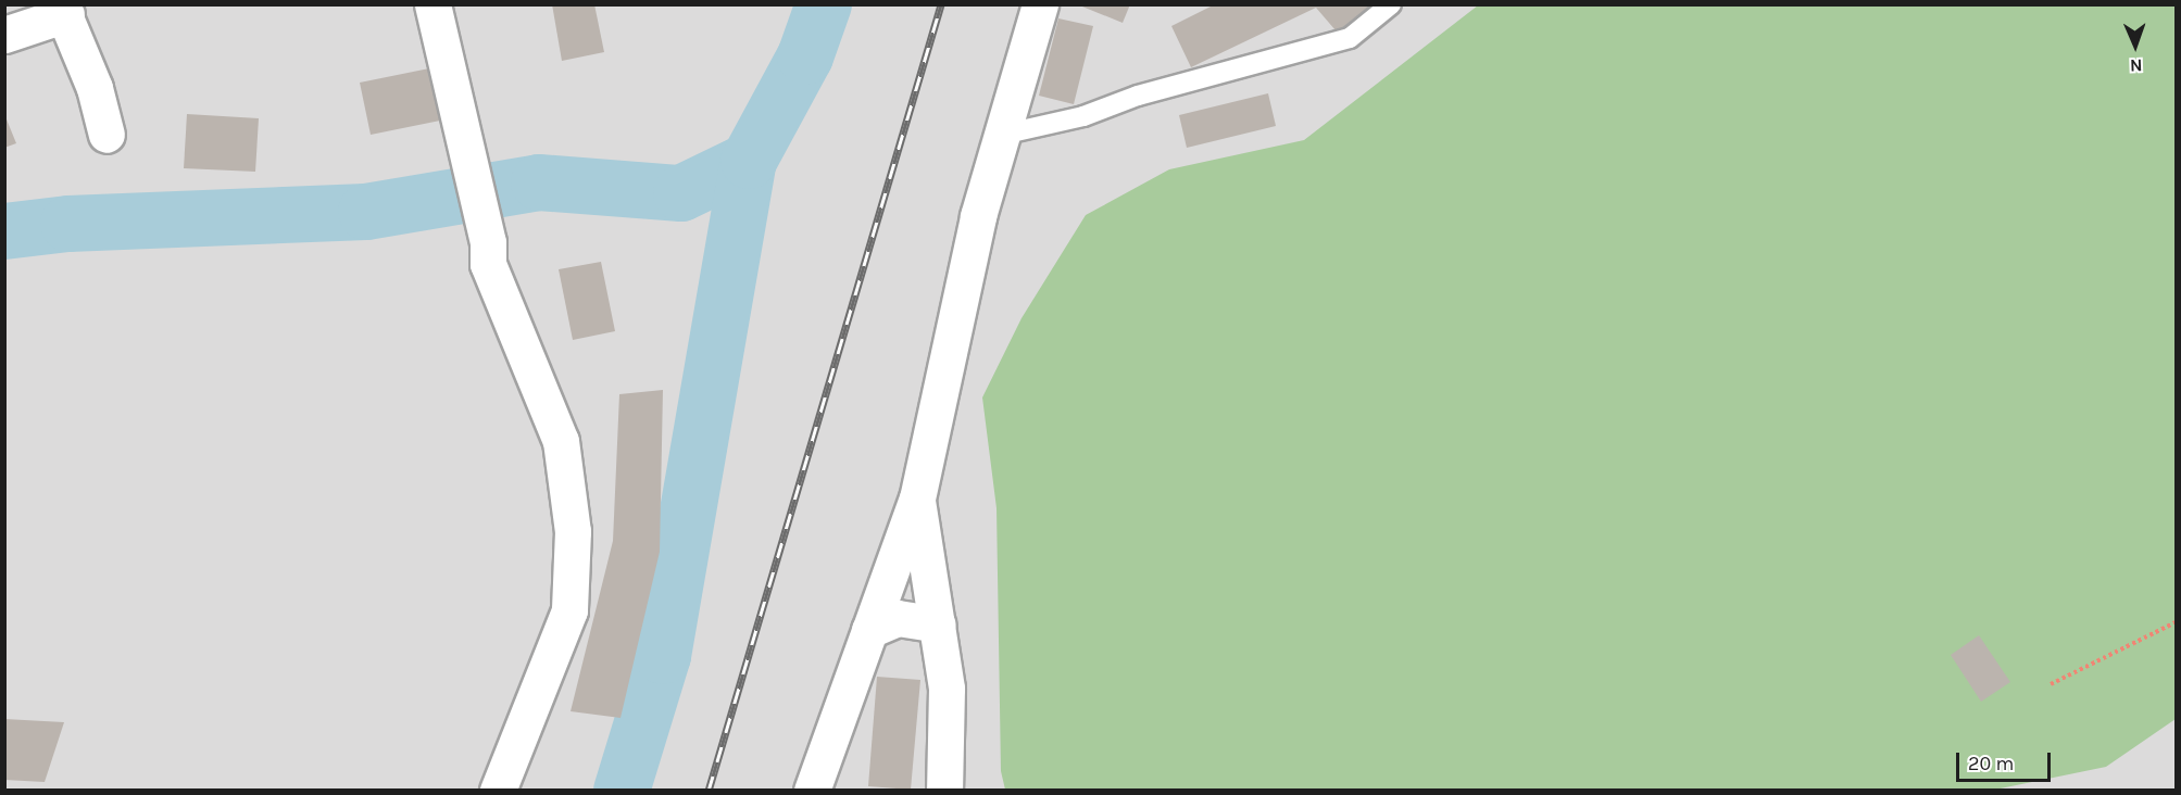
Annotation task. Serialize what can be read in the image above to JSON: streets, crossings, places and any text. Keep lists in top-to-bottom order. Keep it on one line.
{"scale_bar":"20 m","north":"bottom"}
